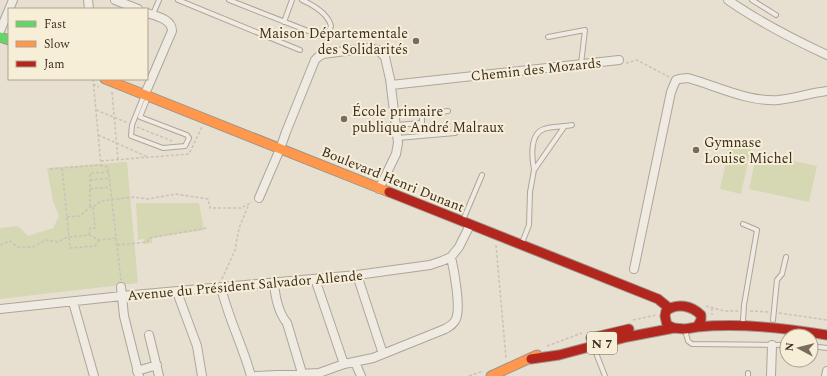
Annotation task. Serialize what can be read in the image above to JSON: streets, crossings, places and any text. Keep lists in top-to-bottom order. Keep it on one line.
{"streets":{"main road":["Boulevard Henri Dunant","N 7"],"street":["Chemin des Mozards","Avenue du Président Salvador Allende"]},"crossings":[["Boulevard Henri Dunant","N 7"]],"places":["Maison Départementale des Solidarités","École primaire publique André Malraux","Gymnase Louise Michel"],"legend":["Fast","Slow","Jam"],"north":"left"}
